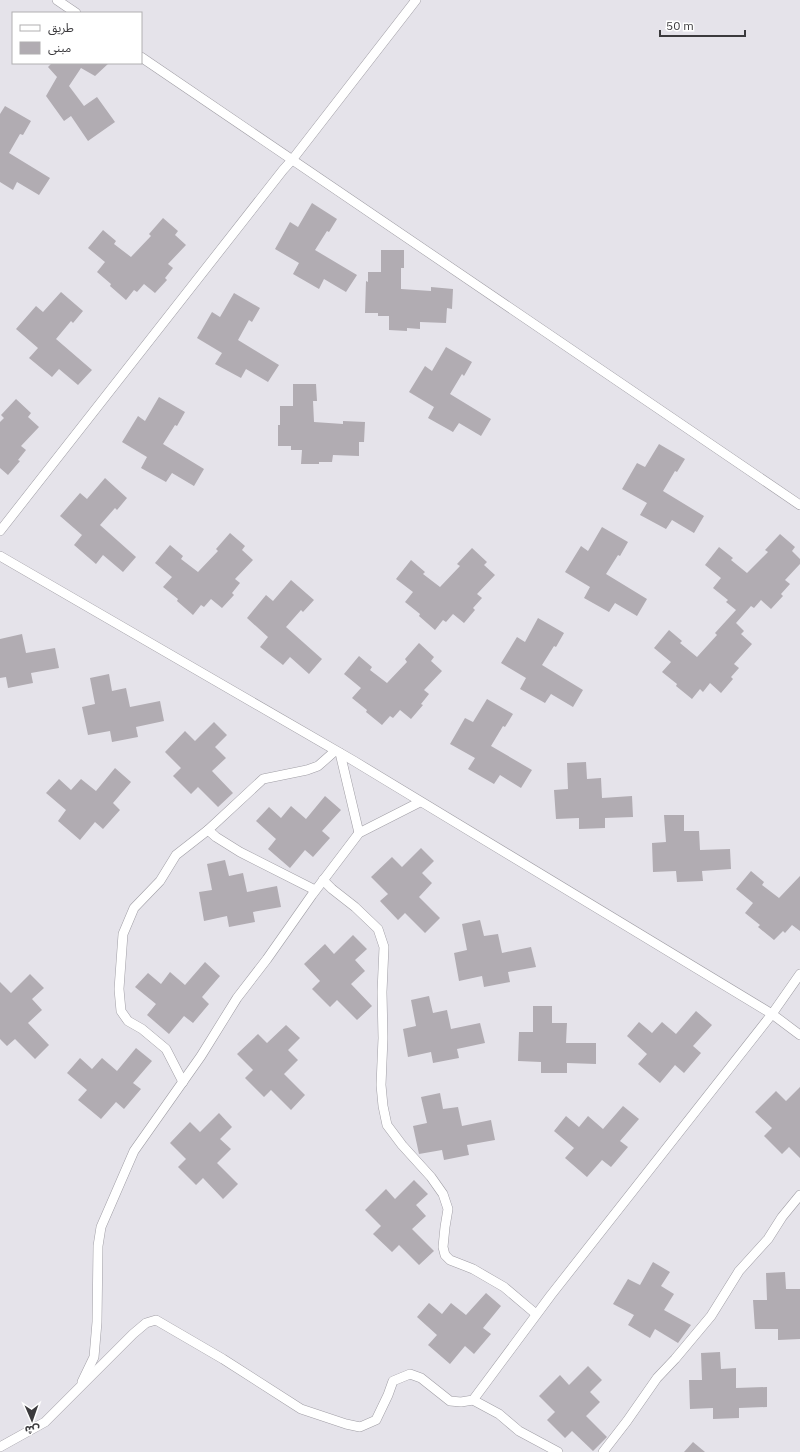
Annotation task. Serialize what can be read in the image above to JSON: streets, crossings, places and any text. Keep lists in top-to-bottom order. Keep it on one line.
{"legend":["طريق","مبنى"],"scale_bar":"50 m","north":"bottom"}
